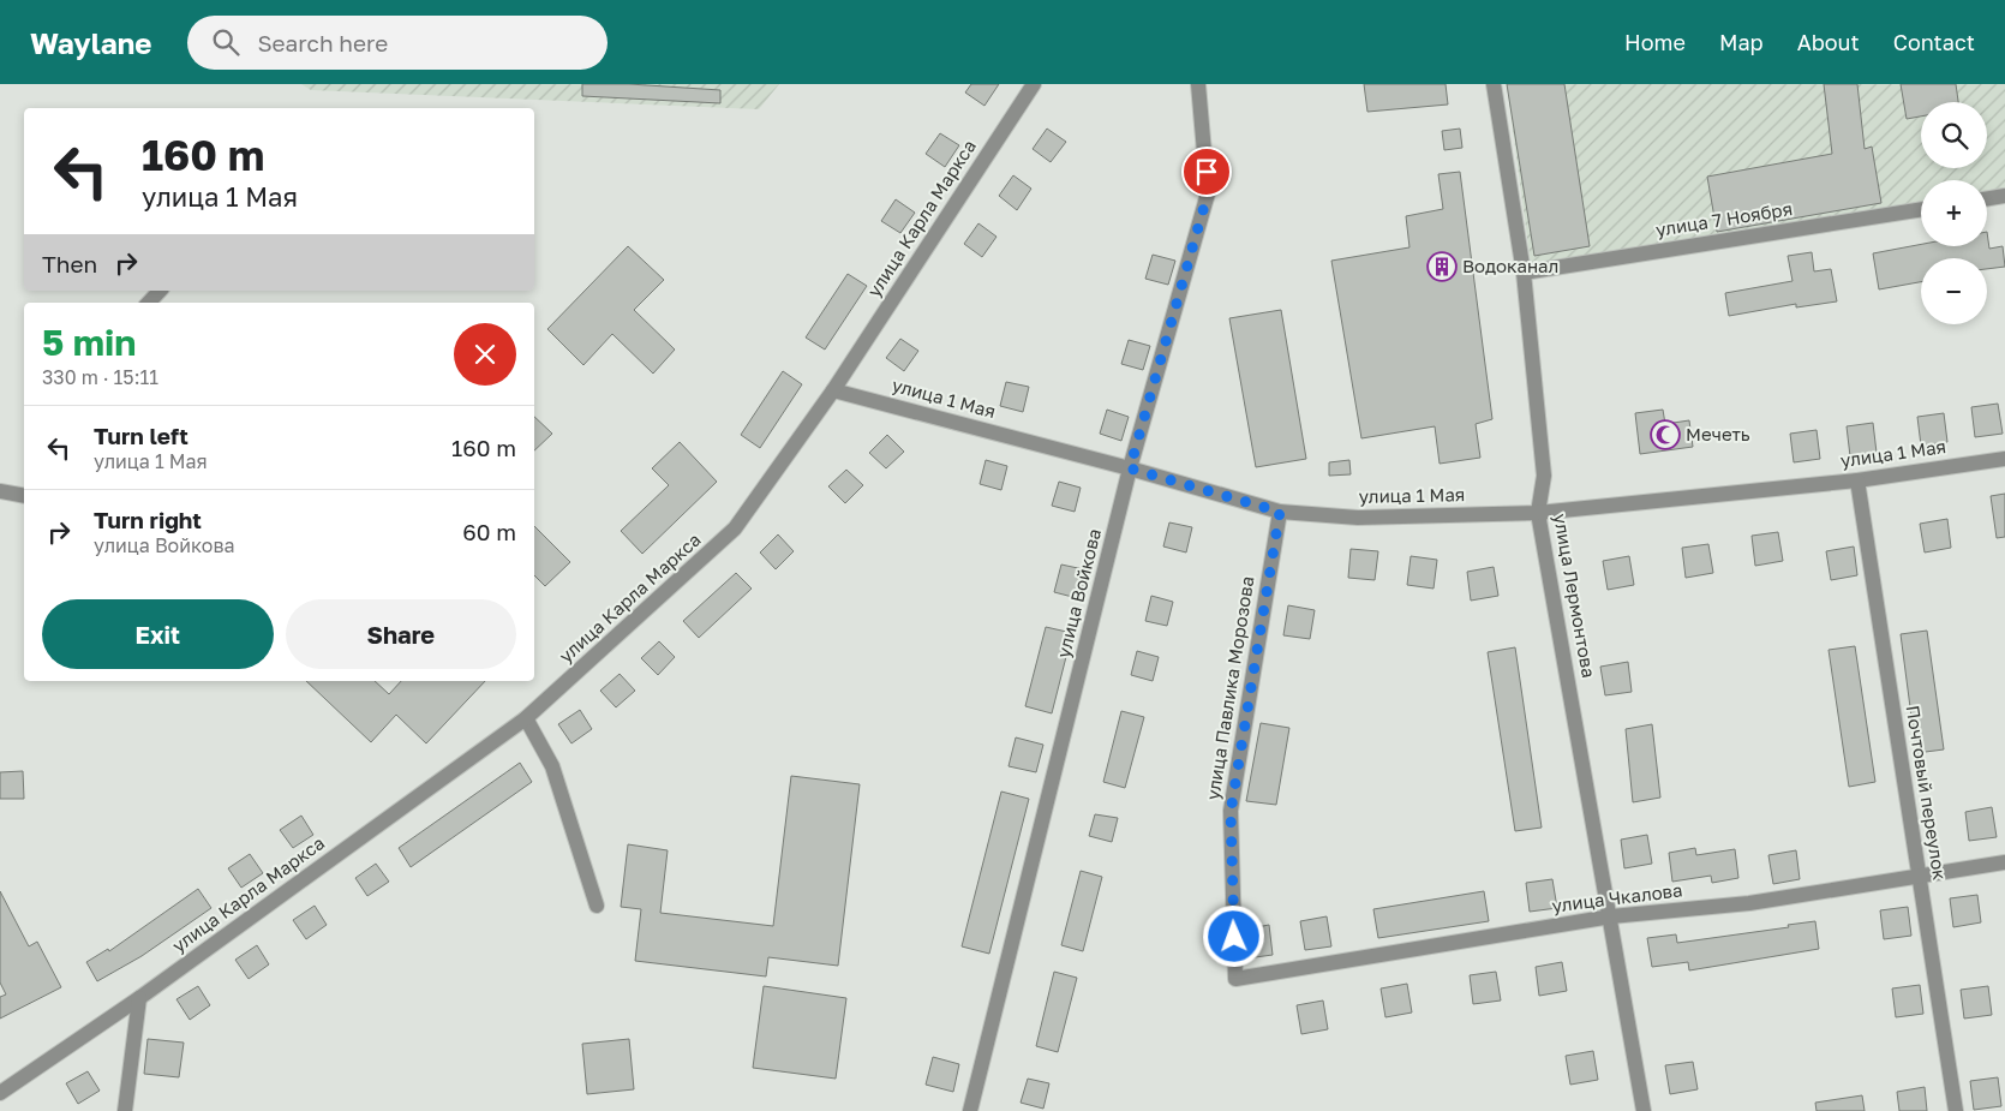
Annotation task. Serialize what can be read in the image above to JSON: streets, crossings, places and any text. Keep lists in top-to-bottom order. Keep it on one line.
{"streets":{"street":["улица Карла Маркса","улица 7 Ноября","улица 1 Мая","улица Войкова","улица Лермонтова","улица Павлика Морозова","Почтовый переулок","улица Чкалова"]},"crossings":[["улица Карла Маркса","улица 1 Мая"],["улица 7 Ноября","улица Лермонтова"],["улица 1 Мая","улица Войкова"],["улица 1 Мая","улица Лермонтова"],["улица 1 Мая","улица Павлика Морозова"],["улица 1 Мая","Почтовый переулок"],["улица Лермонтова","улица Чкалова"],["улица Павлика Морозова","улица Чкалова"],["Почтовый переулок","улица Чкалова"]],"places":{"building":["Водоканал"],"mosque":["Мечеть"]},"page":{"header":"Waylane","search":"Search here","nav":["Home","Map","About","Contact"],"map_buttons":["+","−"],"turn":["160 m","улица 1 Мая"],"then":"Then","heading":["5 min","330 m · 15:11"],"list":[{"name":"Turn left","note":"улица 1 Мая","value":"160 m"},{"name":"Turn right","note":"улица Войкова","value":"60 m"}],"buttons":["Exit","Share"]}}
